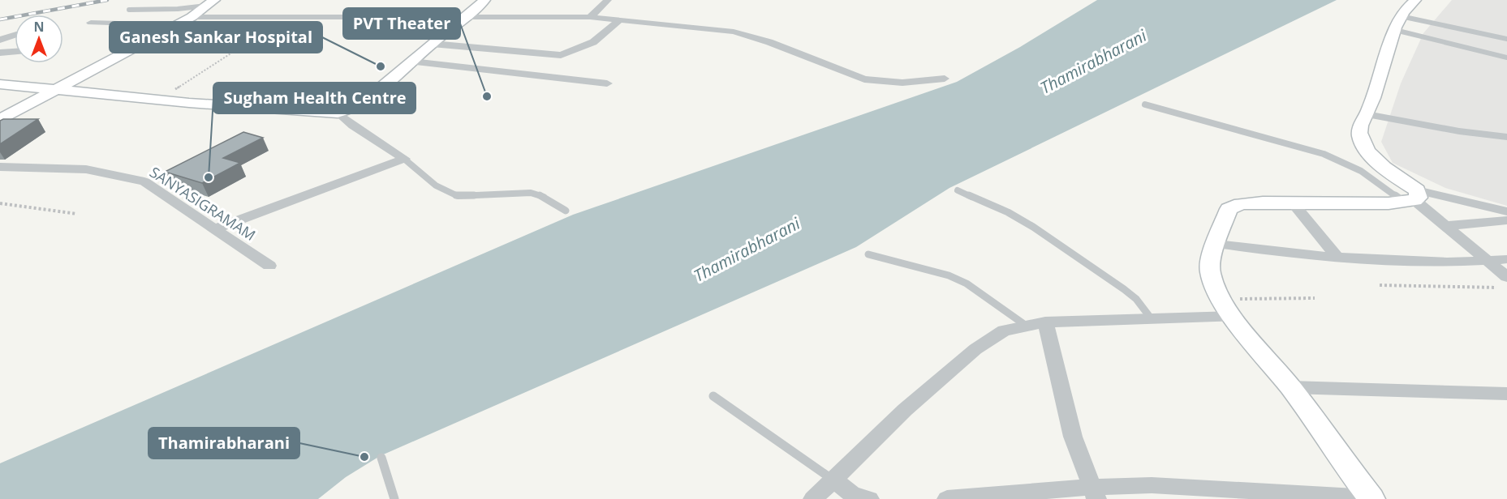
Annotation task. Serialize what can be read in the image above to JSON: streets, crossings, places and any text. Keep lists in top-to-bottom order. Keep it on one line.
{"streets":{"street":["SANYASIGRAMAM"]},"water":["Thamirabharani"],"places":["Ganesh Sankar Hospital","PVT Theater","Sugham Health Centre","Thamirabharani"],"north":"top"}
